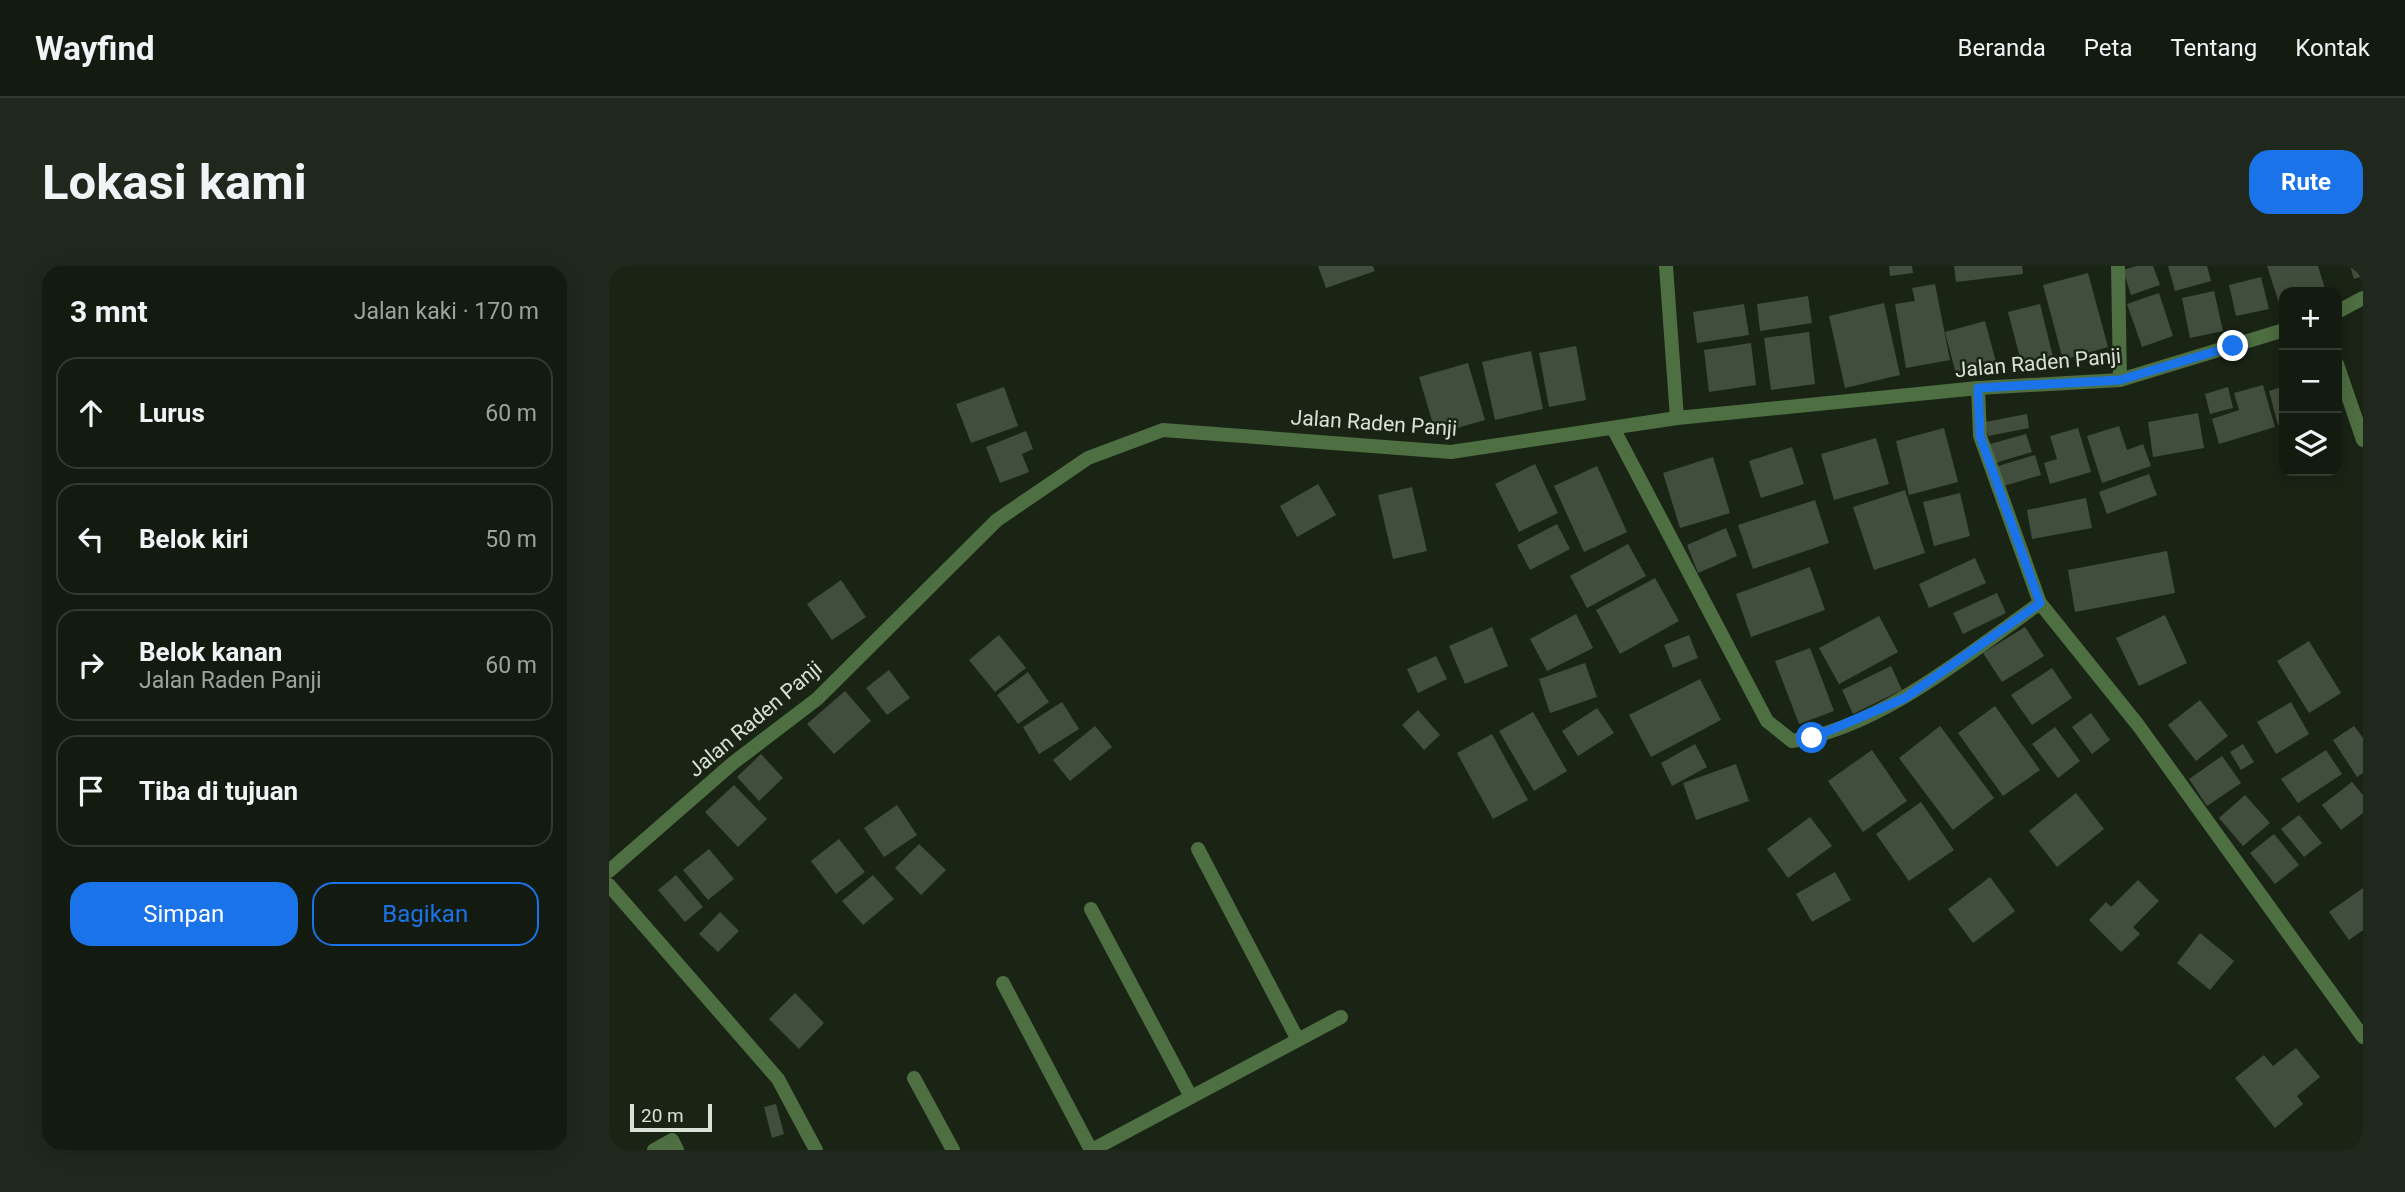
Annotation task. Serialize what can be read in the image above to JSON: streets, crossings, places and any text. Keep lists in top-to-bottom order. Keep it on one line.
{"streets":{"street":["Jalan Raden Panji"]},"scale_bar":"20 m","page":{"header":"Wayfind","nav":["Beranda","Peta","Tentang","Kontak"],"buttons":["Rute",["Simpan","Bagikan"]],"title":"Lokasi kami","heading":["3 mnt","Jalan kaki · 170 m"],"map_buttons":["+","−"],"list":[["Lurus","60 m"],["Belok kiri","50 m"],["Belok kanan","Jalan Raden Panji","60 m"],"Tiba di tujuan"],"scale":"20 m"}}
